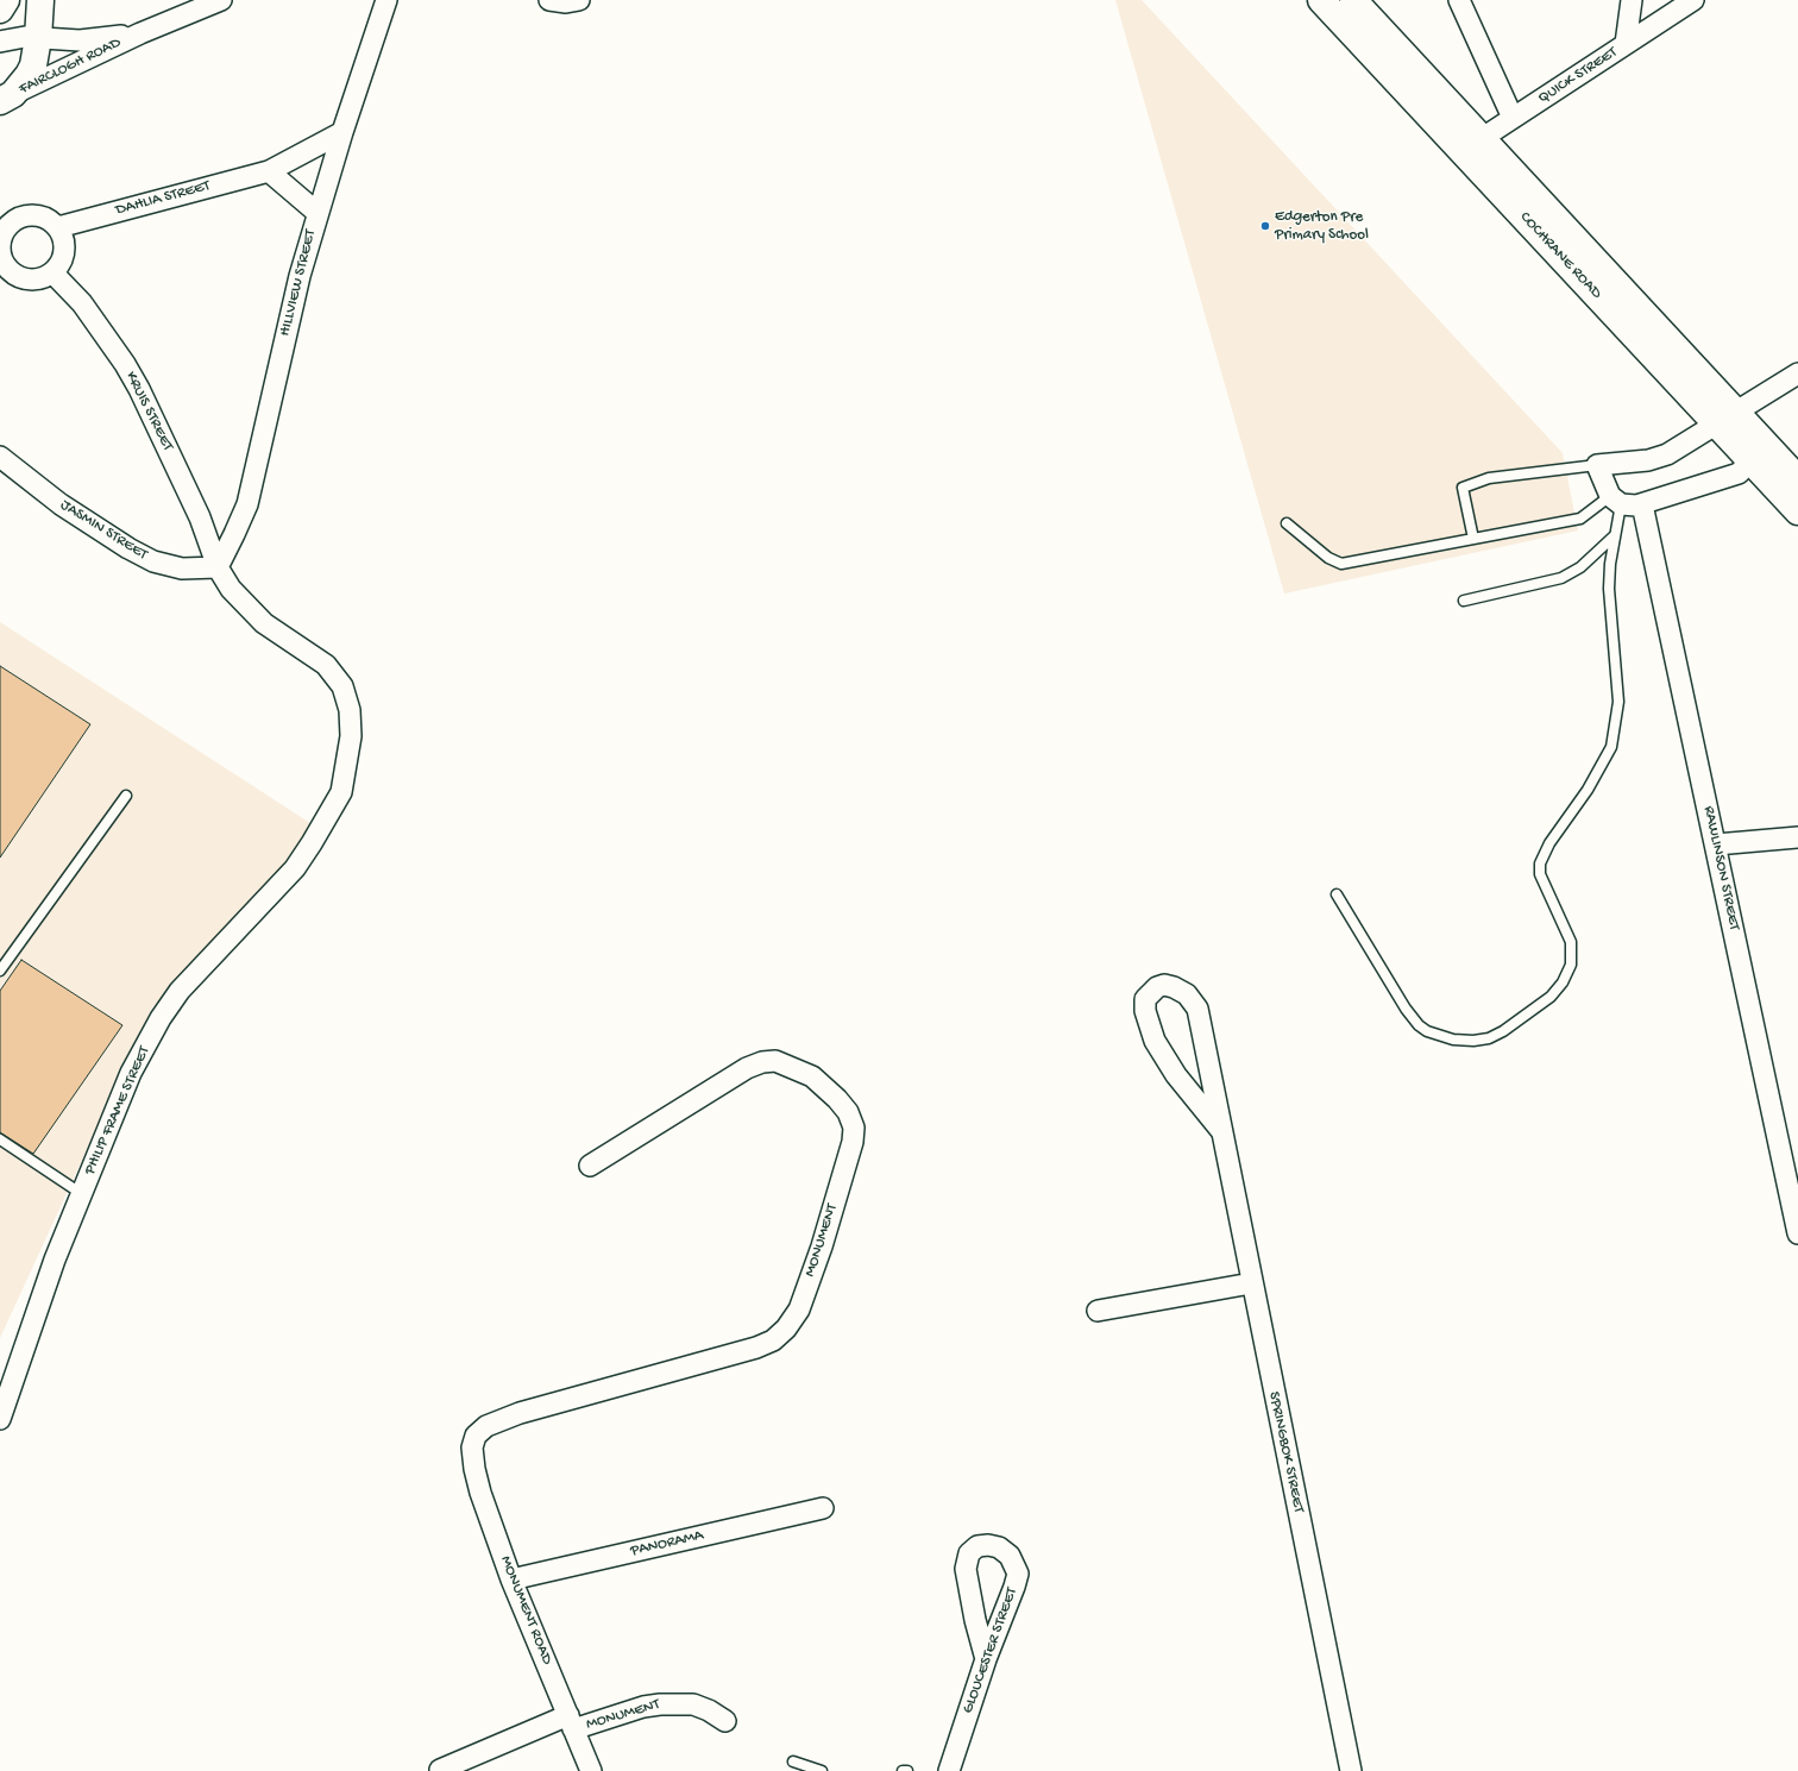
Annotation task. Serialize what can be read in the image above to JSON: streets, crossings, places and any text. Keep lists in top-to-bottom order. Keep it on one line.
{"streets":{"street":["FAIRCLOGH ROAD","QUICK STREET","DAHLIA STREET","COCHRANE ROAD","HILLVIEW STREET","KRUIS STREET","JASMIN STREET","RAWLINSON STREET","PHILIP FRAME STREET","MONUMENT","SPRINGBOK STREET","PANORAMA","MONUMENT ROAD","GLOUCESTER STREET"]},"crossings":[["QUICK STREET","COCHRANE ROAD"],["DAHLIA STREET","HILLVIEW STREET"],["DAHLIA STREET","KRUIS STREET"],["HILLVIEW STREET","KRUIS STREET"],["HILLVIEW STREET","JASMIN STREET"],["HILLVIEW STREET","PHILIP FRAME STREET"],["KRUIS STREET","JASMIN STREET"],["KRUIS STREET","PHILIP FRAME STREET"],["JASMIN STREET","PHILIP FRAME STREET"],["MONUMENT","MONUMENT ROAD"],["PANORAMA","MONUMENT ROAD"]],"places":["Edgerton Pre Primary School"]}
